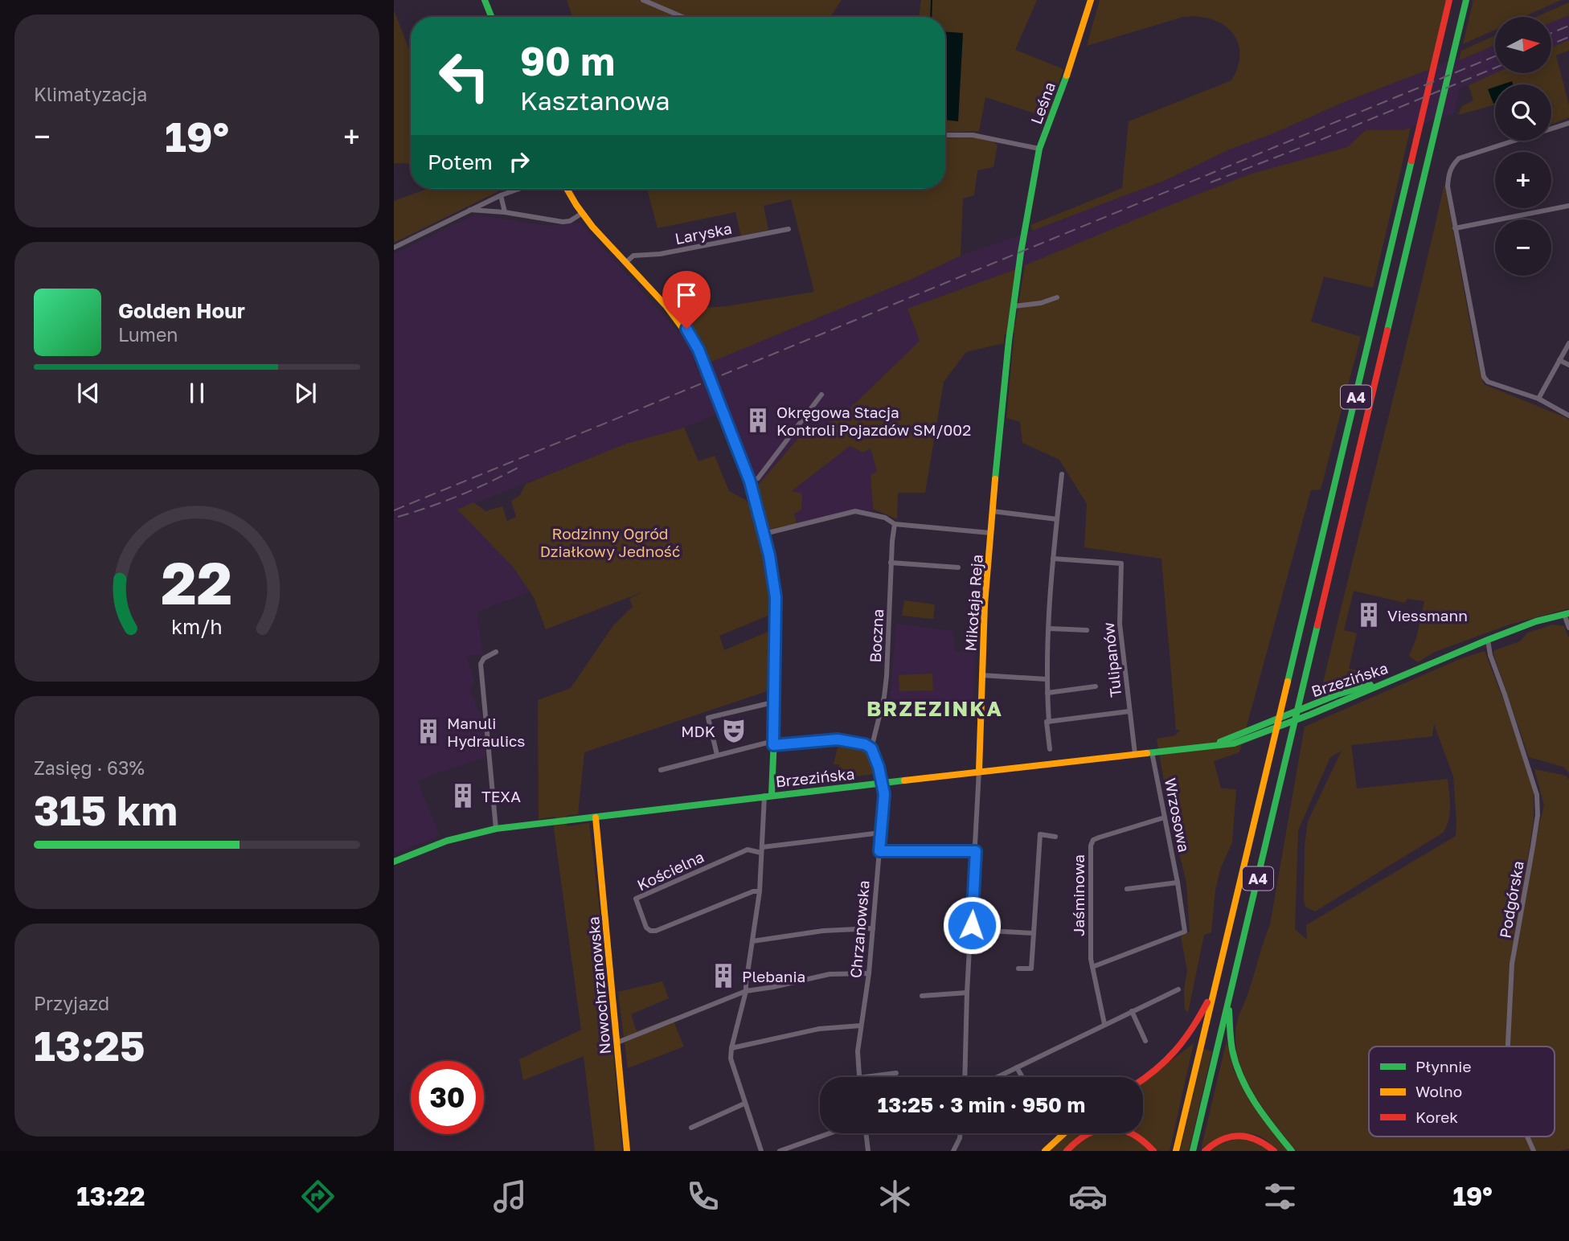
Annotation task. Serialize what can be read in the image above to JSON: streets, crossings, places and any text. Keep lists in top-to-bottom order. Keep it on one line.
{"streets":{"main road":["Leśna","A4","Mikołaja Reja","Brzezińska","Nowochrzanowska"],"street":["Laryska","Boczna","Tulipanów","Wrzosowa","Kościelna","Jaśminowa","Podgórska","Chrzanowska"]},"crossings":[["Leśna","Mikołaja Reja"],["Mikołaja Reja","Boczna"],["Mikołaja Reja","Brzezińska"],["Boczna","Chrzanowska"],["Tulipanów","Brzezińska"],["Brzezińska","Wrzosowa"],["Brzezińska","Podgórska"],["Brzezińska","Chrzanowska"],["Brzezińska","Nowochrzanowska"],["Wrzosowa","Jaśminowa"]],"districts":["BRZEZINKA"],"parks":["Rodzinny Ogród Działkowy Jedność"],"places":{"building":["Okręgowa Stacja Kontroli Pojazdów SM/002","Viessmann","Manuli Hydraulics","TEXA","Plebania"],"theatre":["MDK"]},"legend":["Płynnie","Wolno","Korek"],"north":"right","page":{"tile":["Klimatyzacja",["Zasięg · 63%","315 km"],["Przyjazd","13:25"]],"map_buttons":["+","−"],"turn":["90 m","Kasztanowa"],"heat":["−","19°","+"],"then":"Potem","song":["Golden Hour","Lumen"],"limit":"30","trip":"13:25 · 3 min · 950 m","tabs":["13:22","19°"],"gauge":["22","km/h"]}}
